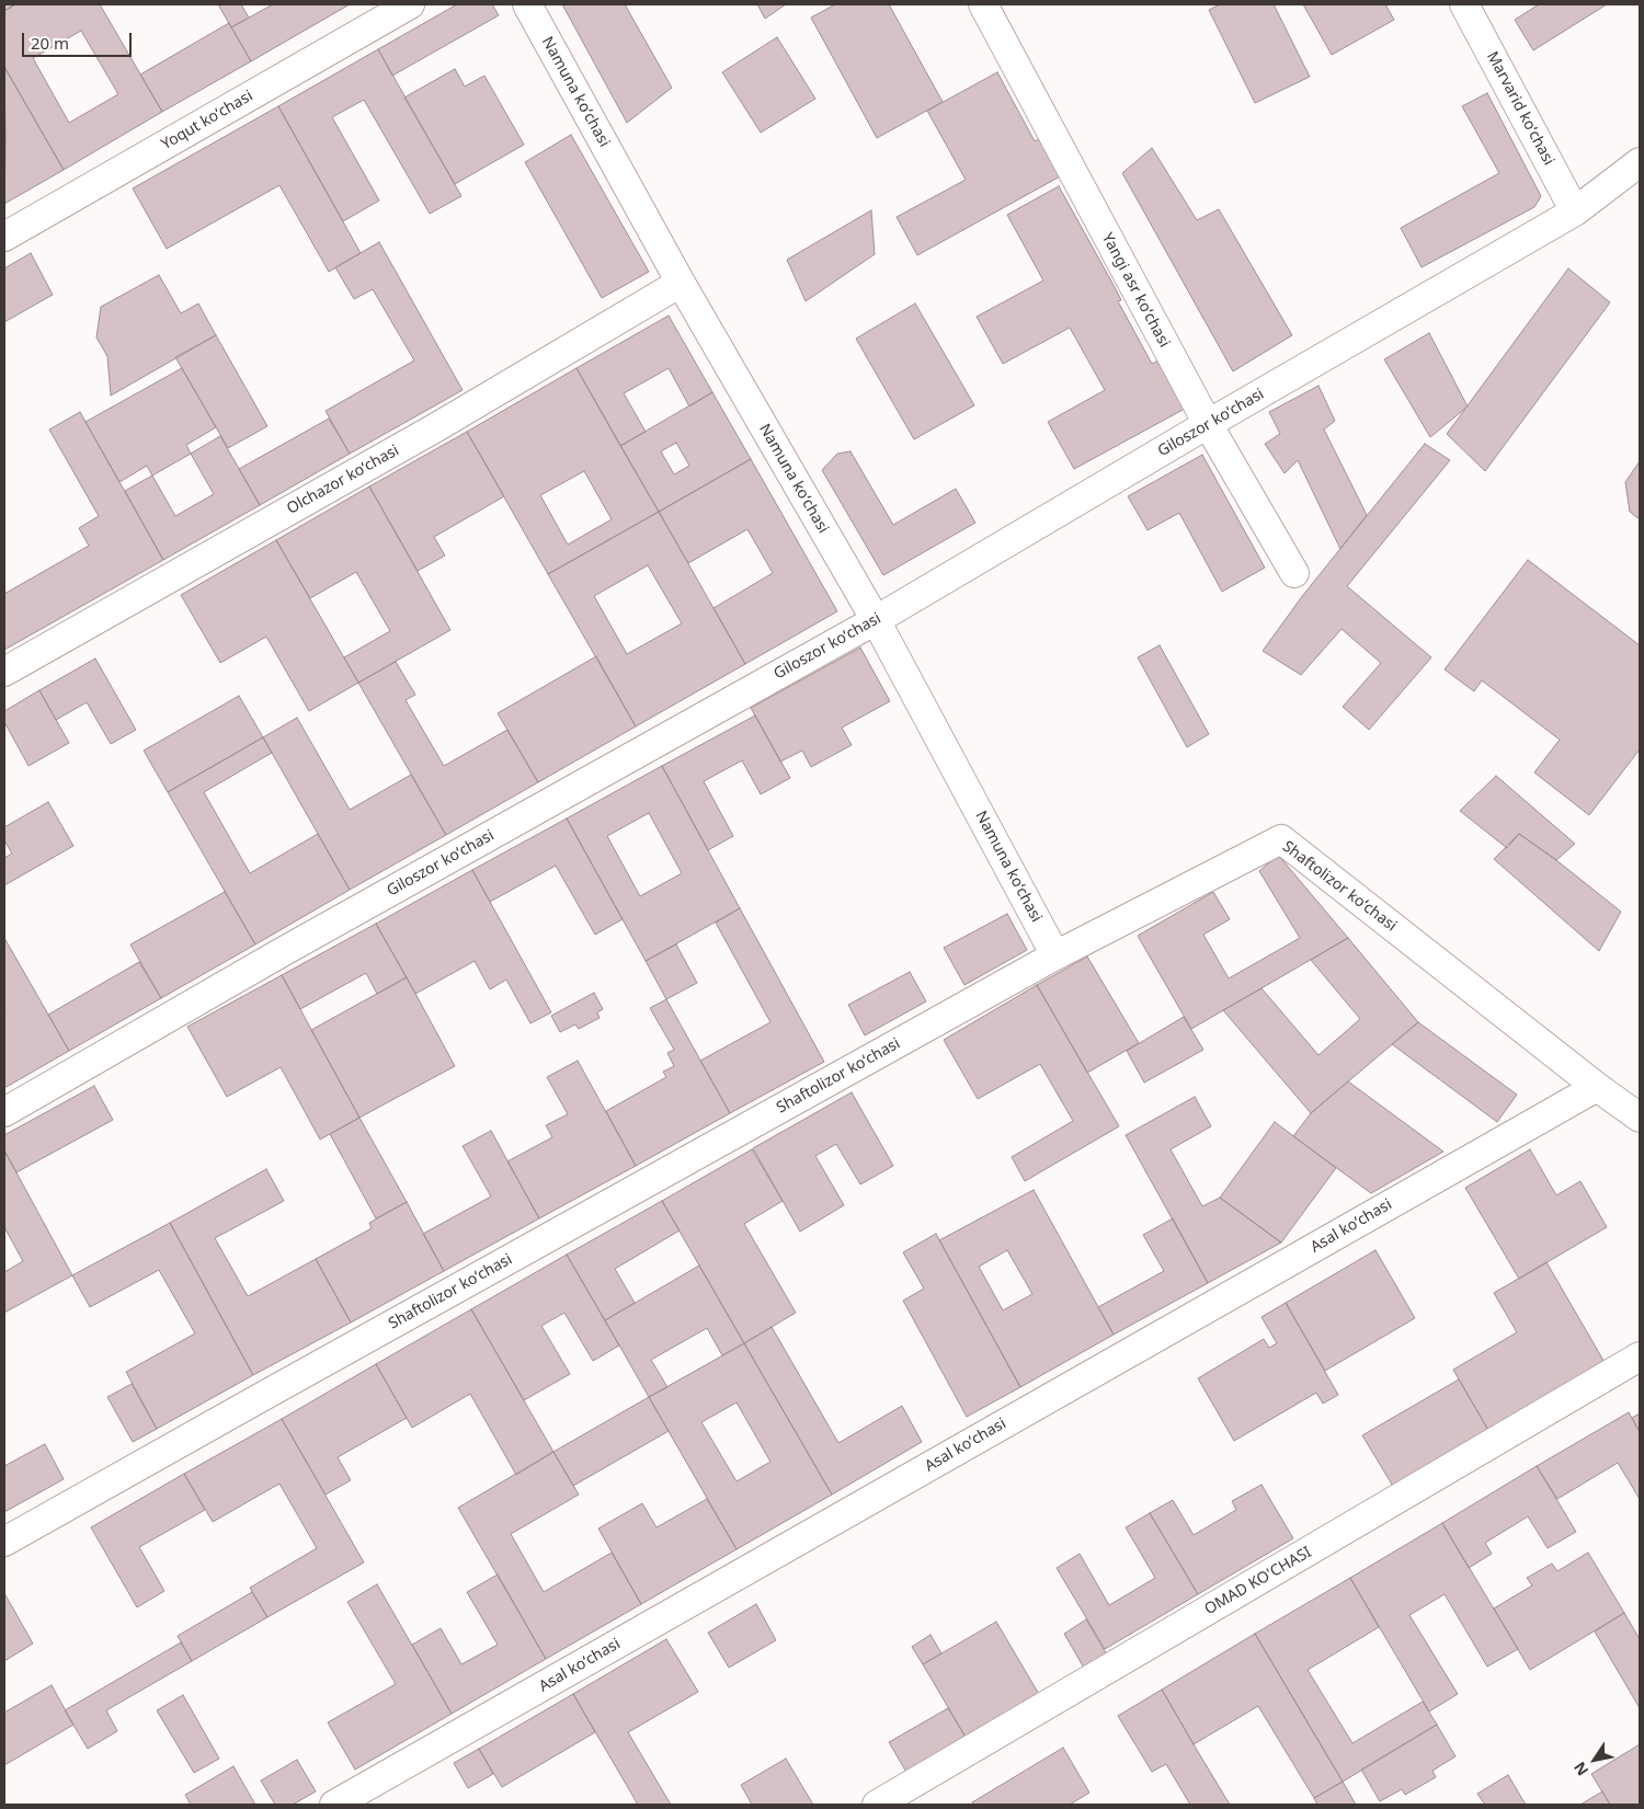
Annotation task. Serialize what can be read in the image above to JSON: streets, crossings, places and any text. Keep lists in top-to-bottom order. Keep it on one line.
{"streets":{"street":["Namuna koʻchasi","Marvarid koʻchasi","Yoqut koʻchasi","Yangi asr koʻchasi","Giloszor koʻchasi","Olchazor koʻchasi","Shaftolizor koʻchasi","Asal koʻchasi","OMAD KO'CHASI"]},"crossings":[["Namuna koʻchasi","Giloszor koʻchasi"],["Namuna koʻchasi","Olchazor koʻchasi"],["Namuna koʻchasi","Shaftolizor koʻchasi"],["Marvarid koʻchasi","Giloszor koʻchasi"],["Yangi asr koʻchasi","Giloszor koʻchasi"],["Shaftolizor koʻchasi","Asal koʻchasi"]],"scale_bar":"20 m","north":"bottom left"}
